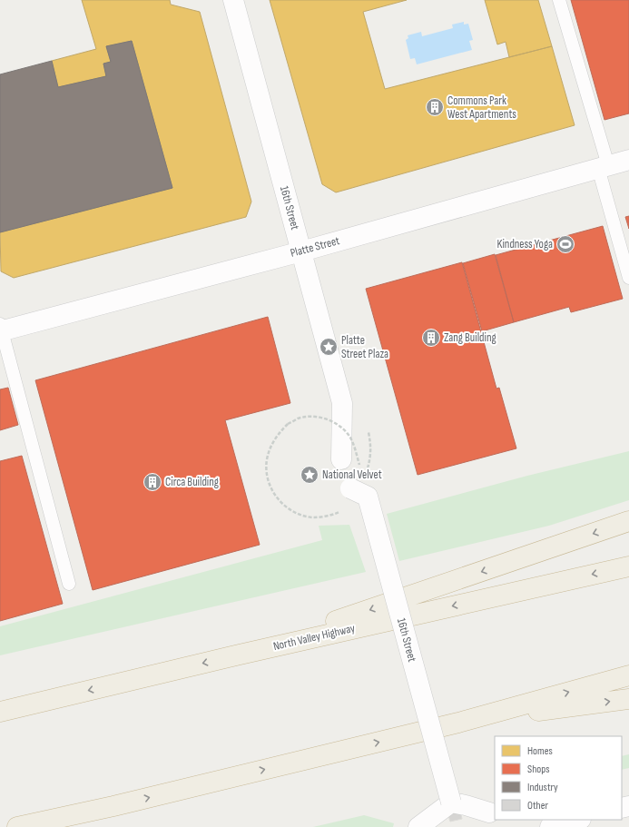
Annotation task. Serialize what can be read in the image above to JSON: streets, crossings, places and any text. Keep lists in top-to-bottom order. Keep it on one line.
{"streets":{"highway":["North Valley Highway"],"street":["16th Street","Platte Street"]},"crossings":[["16th Street","Platte Street"]],"places":{"building":["Commons Park West Apartments","Zang Building","Circa Building"],"sports":["Kindness Yoga"],"place":["Platte Street Plaza","National Velvet"]},"legend":["Homes","Shops","Industry","Other"]}
